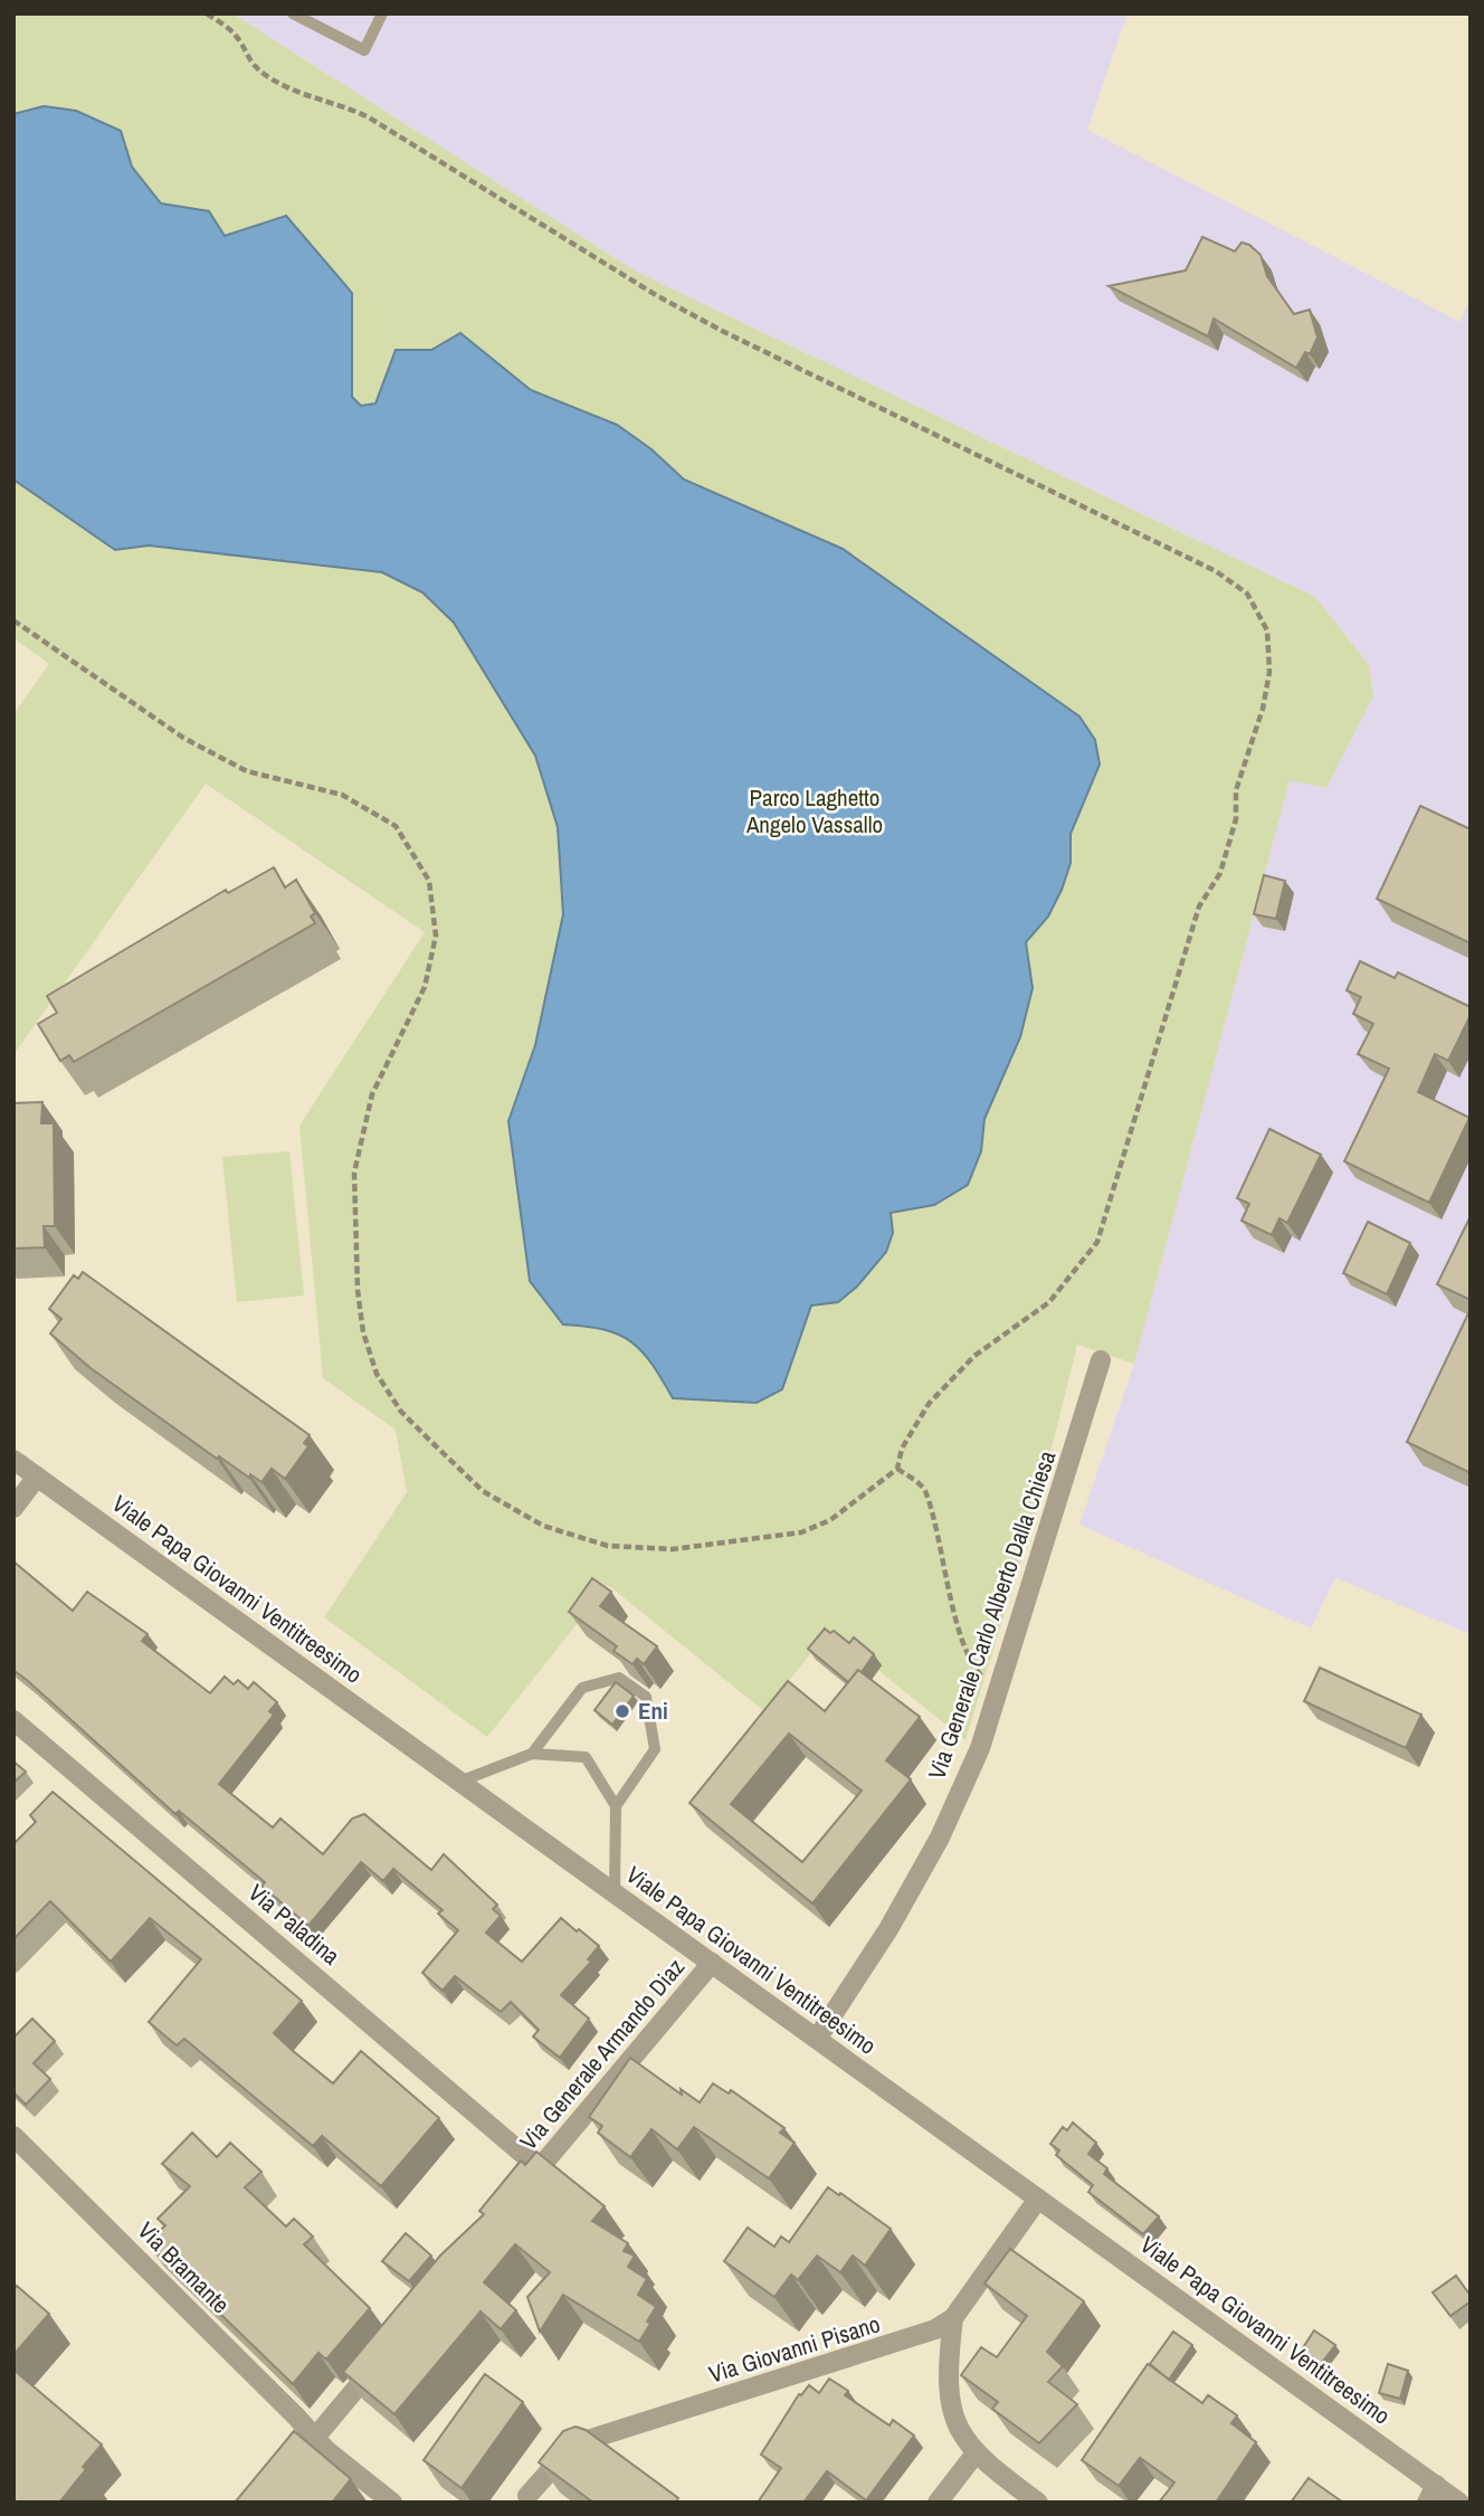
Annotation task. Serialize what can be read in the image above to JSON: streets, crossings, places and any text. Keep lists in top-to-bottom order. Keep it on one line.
{"streets":{"street":["Viale Papa Giovanni Ventitreesimo","Via Generale Carlo Alberto Dalla Chiesa","Via Paladina","Via Generale Armando Diaz","Via Bramante","Via Giovanni Pisano"]},"crossings":[["Viale Papa Giovanni Ventitreesimo","Via Generale Carlo Alberto Dalla Chiesa"],["Viale Papa Giovanni Ventitreesimo","Via Generale Armando Diaz"],["Viale Papa Giovanni Ventitreesimo","Via Giovanni Pisano"],["Via Paladina","Via Generale Armando Diaz"]],"parks":["Parco Laghetto Angelo Vassallo"],"places":["Eni"]}
